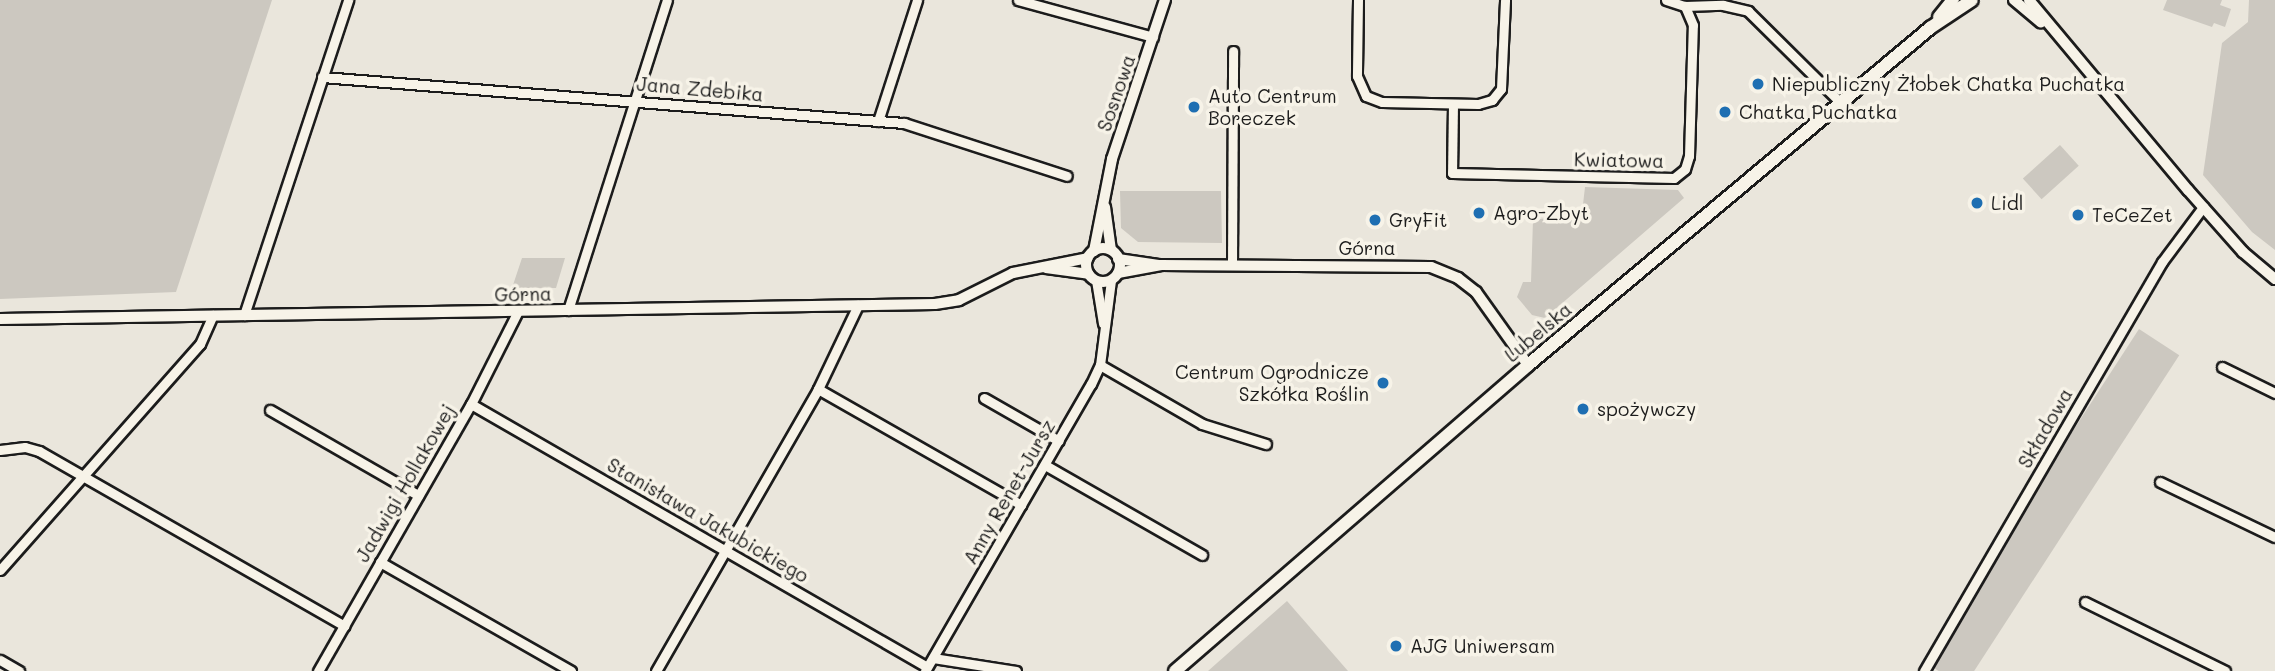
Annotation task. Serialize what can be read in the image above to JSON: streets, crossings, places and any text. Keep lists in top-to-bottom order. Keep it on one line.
{"streets":{"main road":["Lubelska"],"street":["Jana Zdebika","Sosnowa","Kwiatowa","Górna","Składowa","Jadwigi Hollakowej","Anny Renet-Jursz","Stanisława Jakubickiego"]},"crossings":[["Sosnowa","Górna"],["Sosnowa","Anny Renet-Jursz"],["Górna","Lubelska"],["Górna","Jadwigi Hollakowej"],["Górna","Anny Renet-Jursz"],["Jadwigi Hollakowej","Stanisława Jakubickiego"],["Anny Renet-Jursz","Stanisława Jakubickiego"]],"places":["Niepubliczny Żłobek Chatka Puchatka","Auto Centrum Boreczek","Chatka Puchatka","Lidl","Agro-Zbyt","TeCeZet","GryFit","Centrum Ogrodnicze Szkółka Roślin","spożywczy","AJG Uniwersam"]}
